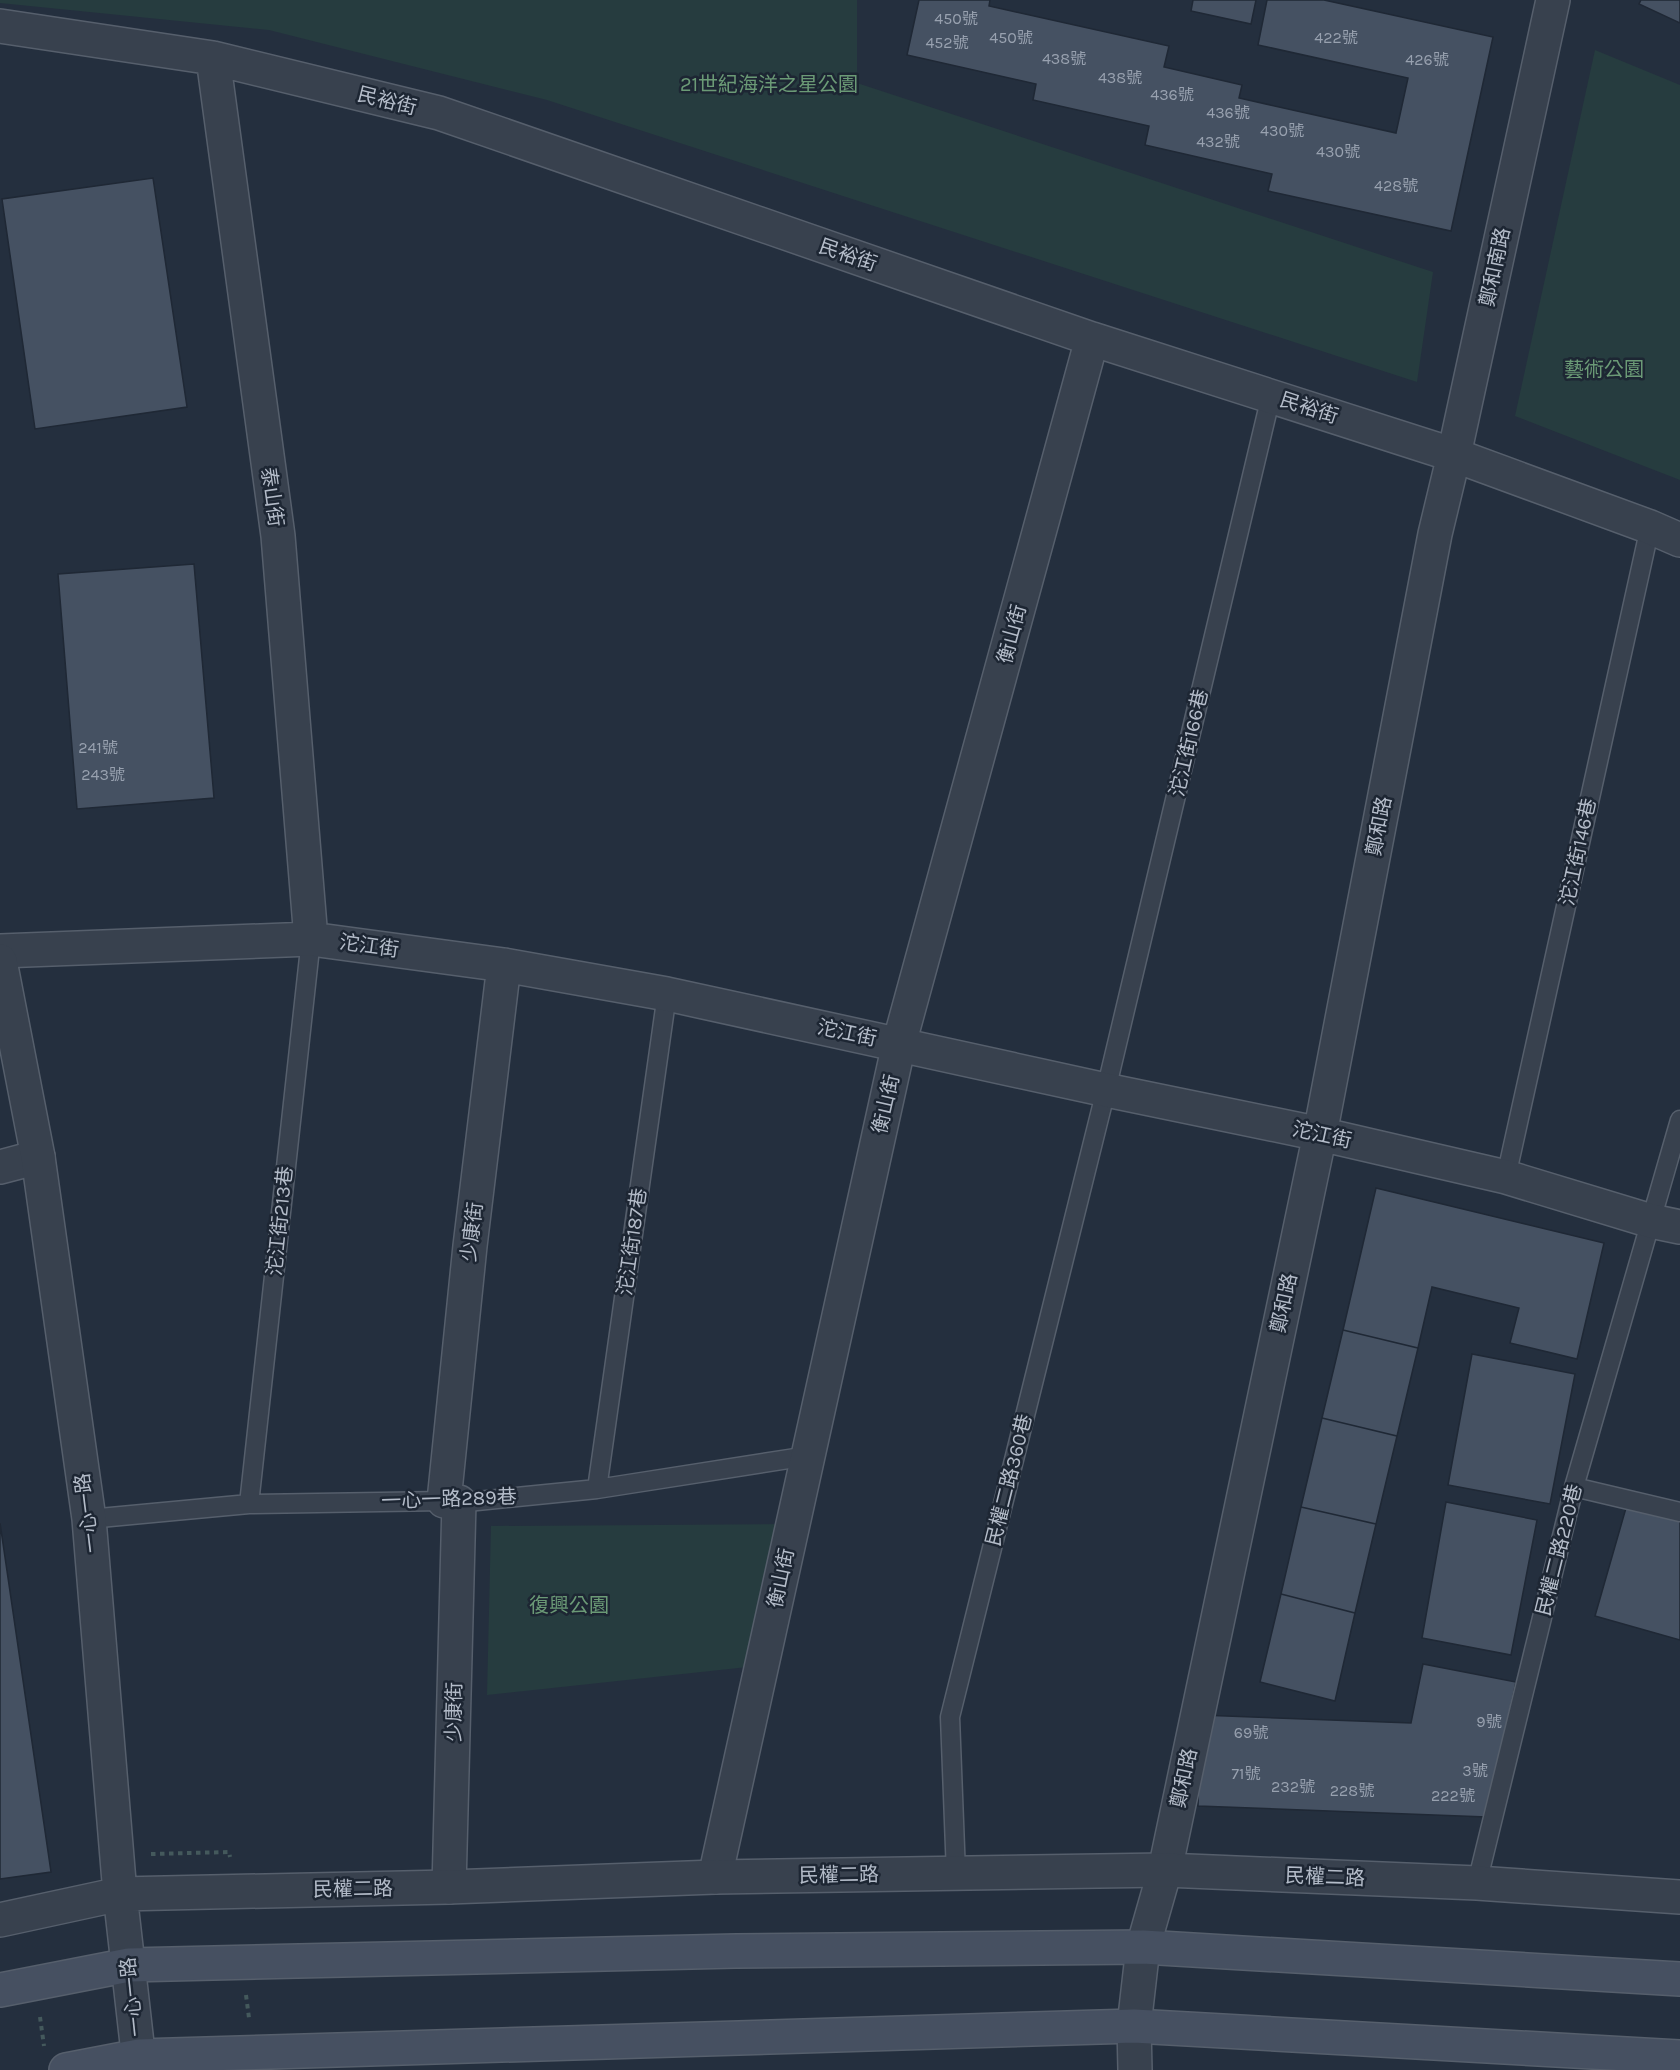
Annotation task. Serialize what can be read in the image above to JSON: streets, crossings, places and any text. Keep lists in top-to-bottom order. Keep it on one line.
{"streets":{"street":["民裕街","鄭和南路","泰山街","衡山街","鄭和路","沱江街","少康街","一心一路","民權二路"],"lane":["沱江街166巷","沱江街146巷","沱江街213巷","沱江街187巷","民權二路360巷","一心一路289巷","民權二路220巷"]},"crossings":[["民裕街","鄭和南路"],["民裕街","泰山街"],["民裕街","衡山街"],["民裕街","沱江街166巷"],["民裕街","沱江街146巷"],["鄭和南路","鄭和路"],["泰山街","沱江街"],["泰山街","沱江街213巷"],["衡山街","沱江街"],["衡山街","一心一路289巷"],["衡山街","民權二路"],["沱江街166巷","沱江街"],["沱江街166巷","民權二路360巷"],["鄭和路","沱江街"],["鄭和路","民權二路"],["沱江街146巷","沱江街"],["沱江街","沱江街213巷"],["沱江街","少康街"],["沱江街","沱江街187巷"],["沱江街","民權二路360巷"],["沱江街","民權二路220巷"],["沱江街213巷","一心一路289巷"],["少康街","一心一路289巷"],["少康街","民權二路"],["沱江街187巷","一心一路289巷"],["民權二路360巷","民權二路"],["一心一路289巷","一心一路"],["一心一路","民權二路"],["民權二路220巷","民權二路"]],"parks":["21世紀海洋之星公園","藝術公園","復興公園"],"house_numbers":["450號","450號","422號","452號","438號","426號","438號","436號","436號","430號","432號","430號","428號","241號","243號","9號","69號","3號","71號","232號","228號","222號"]}
